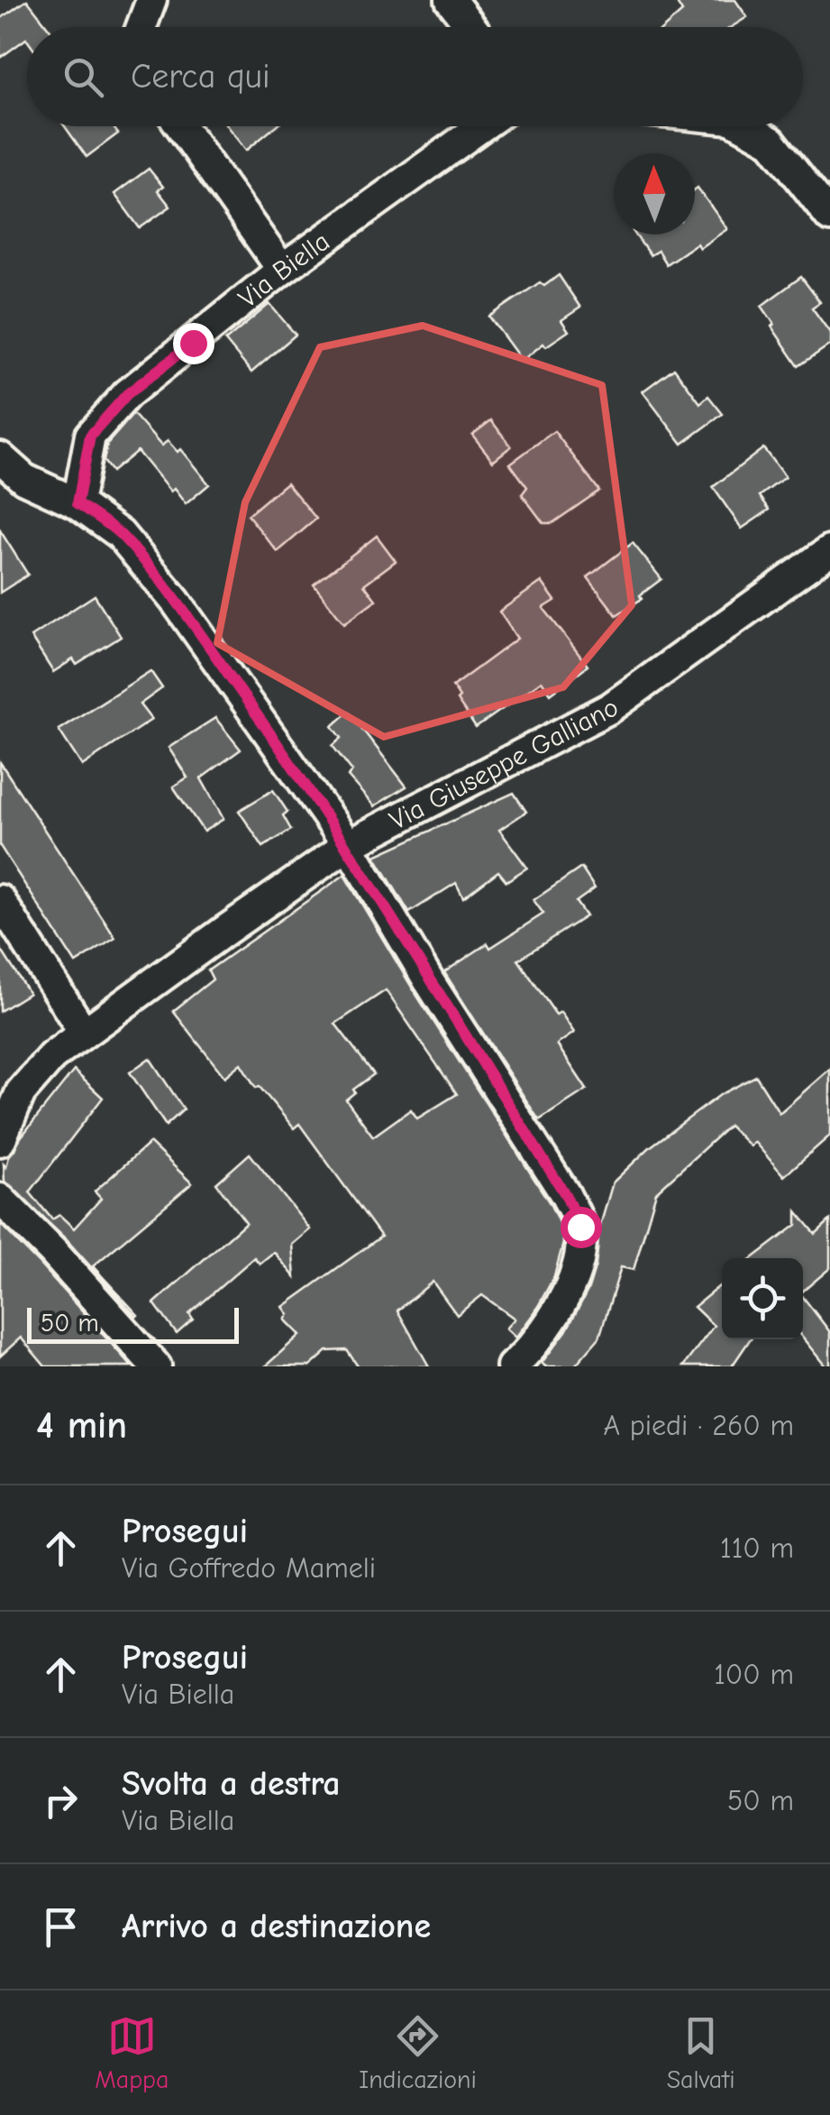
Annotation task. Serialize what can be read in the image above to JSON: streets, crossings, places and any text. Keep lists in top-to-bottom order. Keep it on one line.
{"streets":{"street":["Via Biella","Via Giuseppe Galliano"]},"scale_bar":"50 m","north":"top","page":{"search":"Cerca qui","scale":"50 m","heading":["4 min","A piedi · 260 m"],"list":[["Prosegui","Via Goffredo Mameli","110 m"],["Prosegui","Via Biella","100 m"],["Svolta a destra","Via Biella","50 m"],"Arrivo a destinazione"],"nav":["Mappa","Indicazioni","Salvati"]}}
